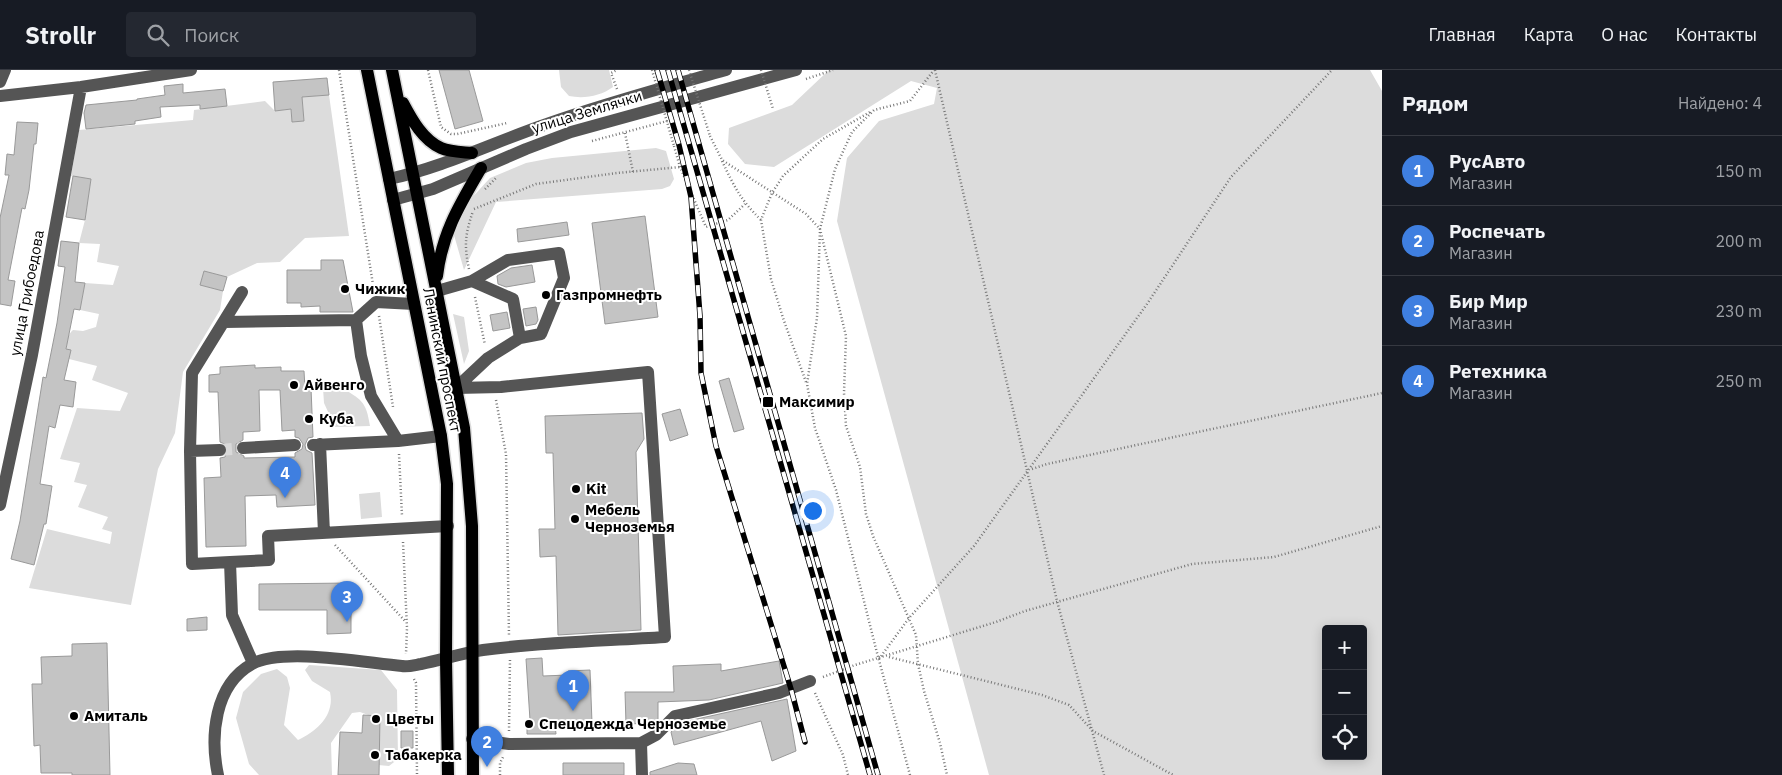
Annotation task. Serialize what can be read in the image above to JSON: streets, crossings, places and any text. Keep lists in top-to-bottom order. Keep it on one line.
{"streets":{"main road":["Ленинский проспект"],"street":["улица Землячки","улица Грибоедова"]},"crossings":[["улица Землячки","Ленинский проспект"]],"places":{"other":["Чижик","Газпромнефть","Айвенго","Куба","Kit","Мебель Черноземья","Амиталь","Цветы","Спецодежда Черноземье","Табакерка"],"transit":["Максимир"]},"page":{"header":"Strollr","search":"Поиск","nav":["Главная","Карта","О нас","Контакты"],"heading":["Рядом","Найдено: 4"],"list":[{"mark":"1","name":"РусАвто","note":"Магазин","value":"150 m"},{"mark":"2","name":"Роспечать","note":"Магазин","value":"200 m"},{"mark":"3","name":"Бир Мир","note":"Магазин","value":"230 m"},{"mark":"4","name":"Ретехника","note":"Магазин","value":"250 m"}],"pins":["4","3","1","2"],"map_buttons":["+","−"]}}
